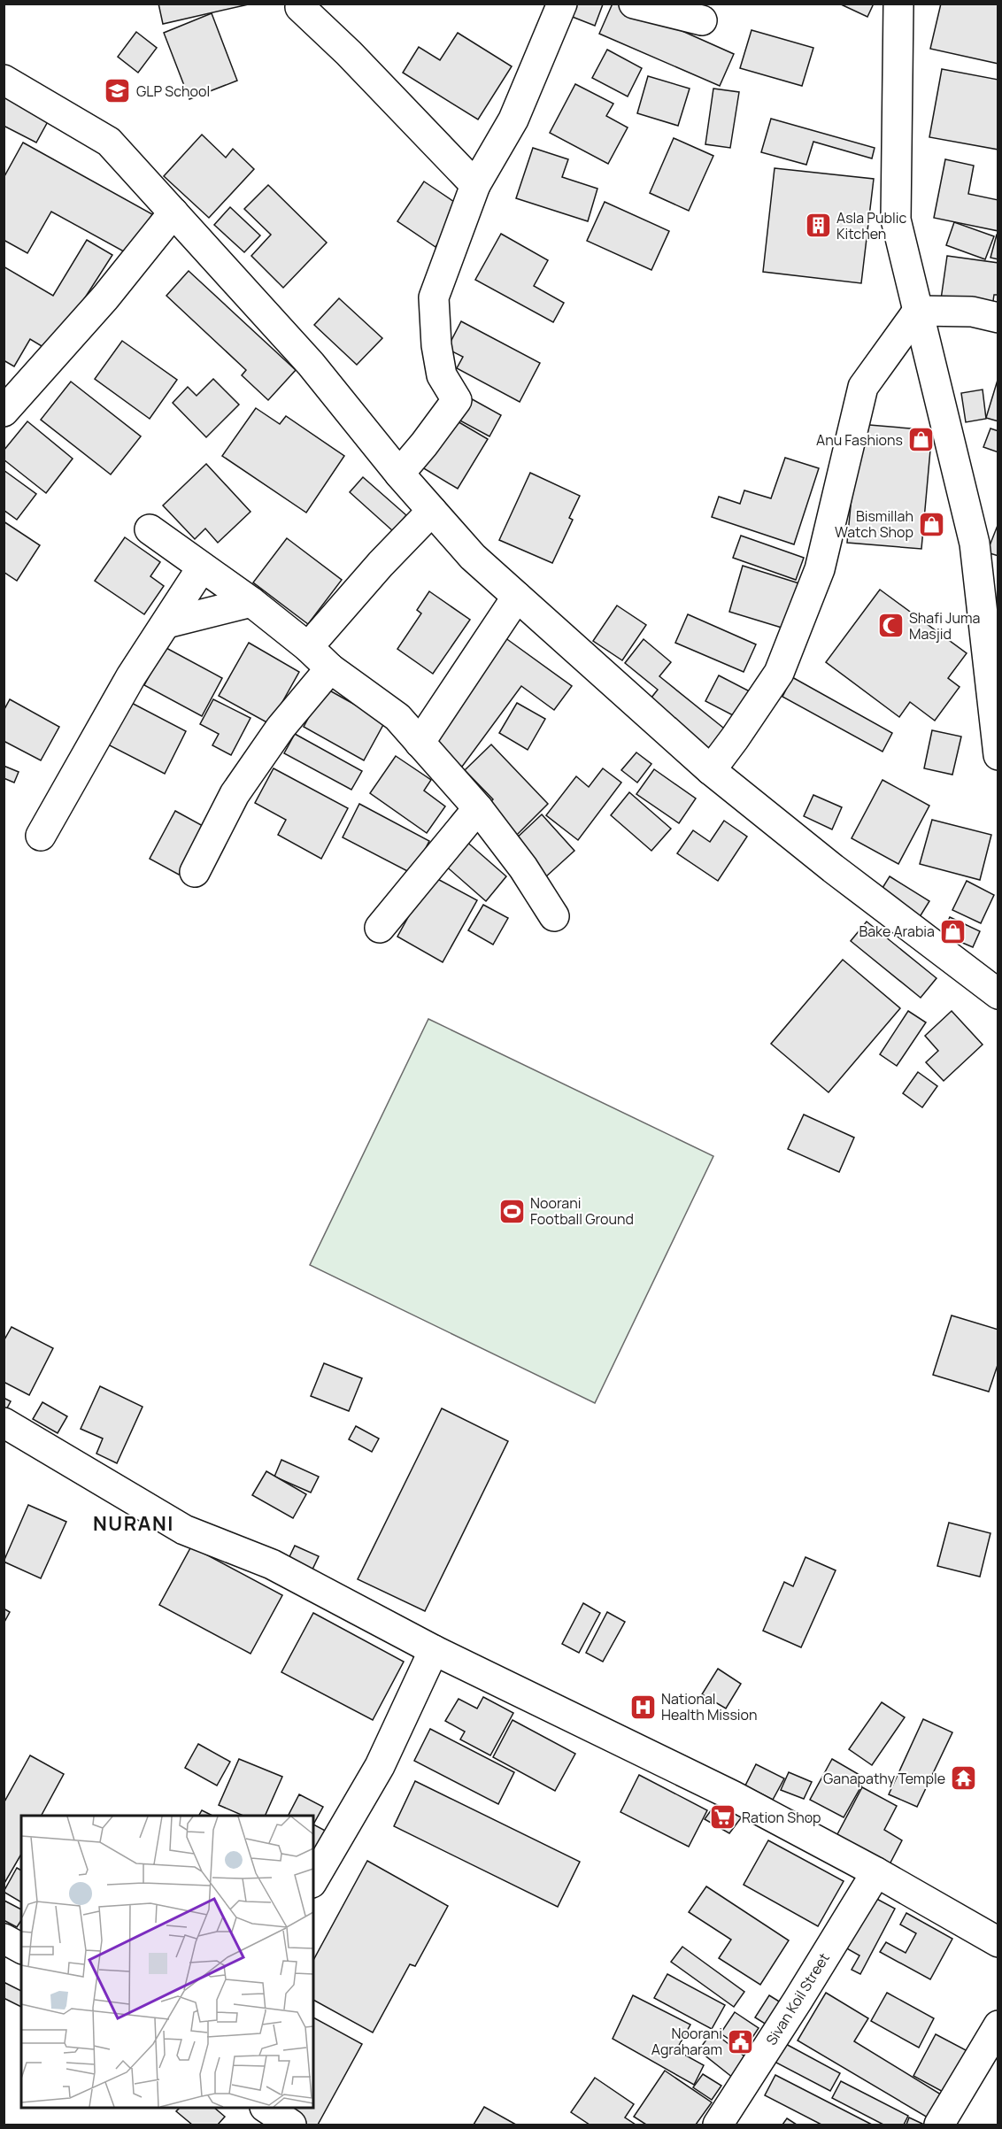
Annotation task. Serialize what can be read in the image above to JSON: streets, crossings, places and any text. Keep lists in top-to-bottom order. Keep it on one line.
{"streets":{"street":["Sivan Koil Street"]},"districts":["NURANI"],"places":{"school or university":["GLP School"],"building":["Asla Public Kitchen"],"shop":["Anu Fashions","Bismillah Watch Shop","Bake Arabia"],"mosque":["Shafi Juma Masjid"],"sports":["Noorani Football Ground"],"hospital":["National Health Mission"],"temple":["Ganapathy Temple"],"supermarket":["Ration Shop"],"public building":["Noorani Agraharam"]}}
